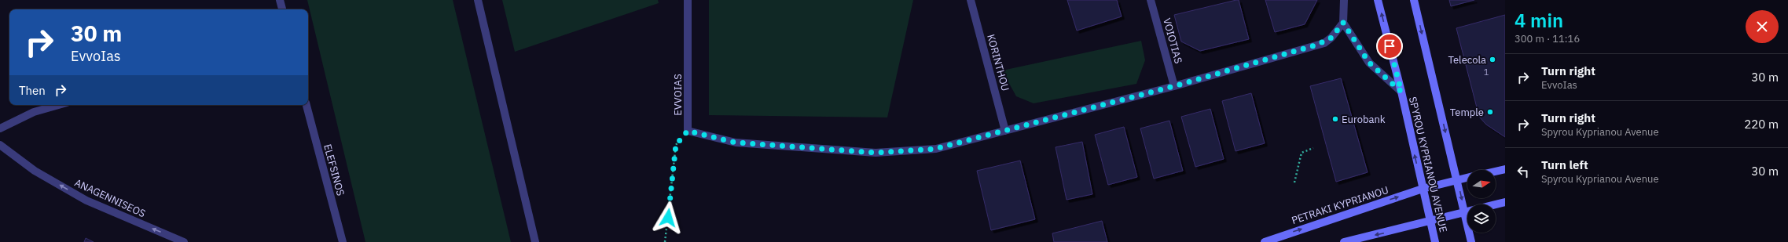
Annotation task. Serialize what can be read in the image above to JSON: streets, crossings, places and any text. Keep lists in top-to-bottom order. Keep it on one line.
{"streets":{"main road":["SPYROU KYPRIANOU AVENUE","PETRAKI KYPRIANOU"],"street":["VOIOTIAS","KORINTHOU","EVVOIAS","ELEFSINOS","ANAGENNISEOS"]},"crossings":[["SPYROU KYPRIANOU AVENUE","PETRAKI KYPRIANOU"]],"one_way":["SPYROU KYPRIANOU AVENUE","ANAGENNISEOS"],"places":["Telecola","Temple","Eurobank"],"house_numbers":["1"],"north":"right","page":{"heading":["4 min","300 m · 11:16"],"turn":["30 m","EvvoIas"],"list":[{"name":"Turn right","note":"EvvoIas","value":"30 m"},{"name":"Turn right","note":"Spyrou Kyprianou Avenue","value":"220 m"},{"name":"Turn left","note":"Spyrou Kyprianou Avenue","value":"30 m"}],"then":"Then"}}
